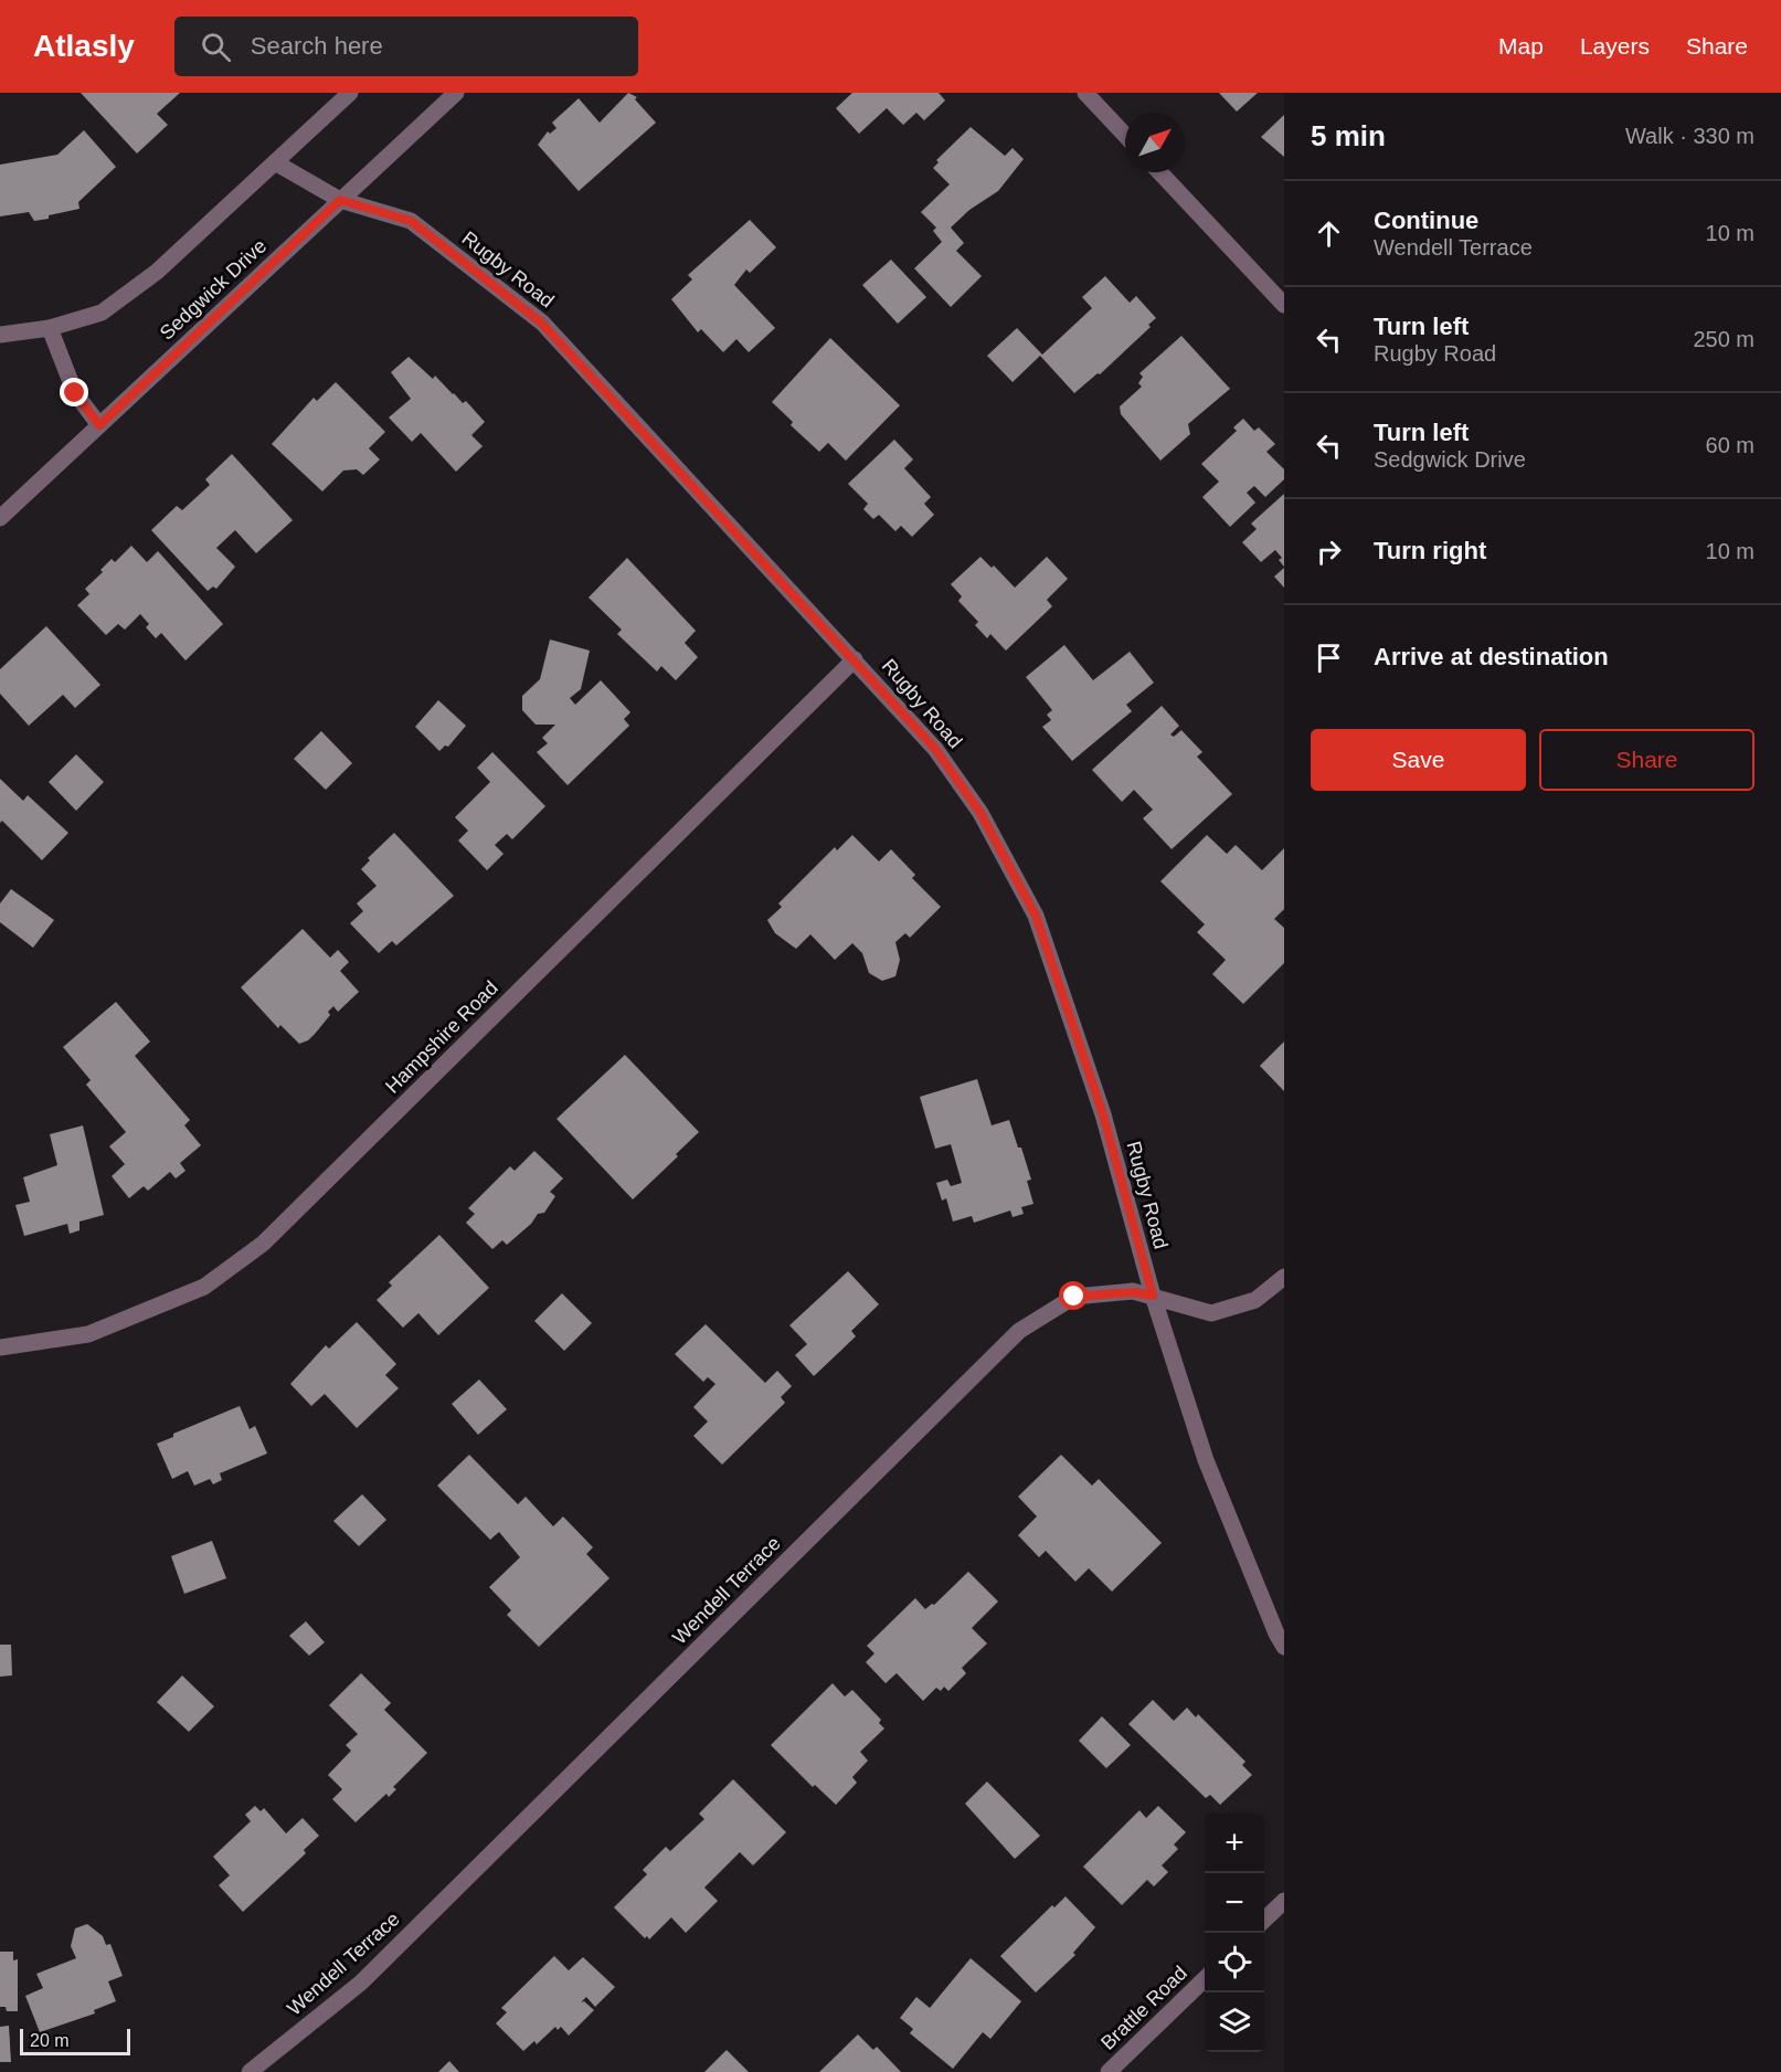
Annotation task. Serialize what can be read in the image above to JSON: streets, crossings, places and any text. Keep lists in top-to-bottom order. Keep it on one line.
{"streets":{"street":["Rugby Road","Sedgwick Drive","Hampshire Road","Wendell Terrace","Brattle Road"]},"crossings":[["Rugby Road","Sedgwick Drive"],["Rugby Road","Hampshire Road"],["Rugby Road","Wendell Terrace"]],"scale_bar":"20 m","north":"top right","page":{"header":"Atlasly","search":"Search here","nav":["Map","Layers","Share"],"heading":["5 min","Walk · 330 m"],"list":[["Continue","Wendell Terrace","10 m"],["Turn left","Rugby Road","250 m"],["Turn left","Sedgwick Drive","60 m"],["Turn right","10 m"],"Arrive at destination"],"buttons":["Save","Share"],"map_buttons":["+","−"],"scale":"20 m"}}
